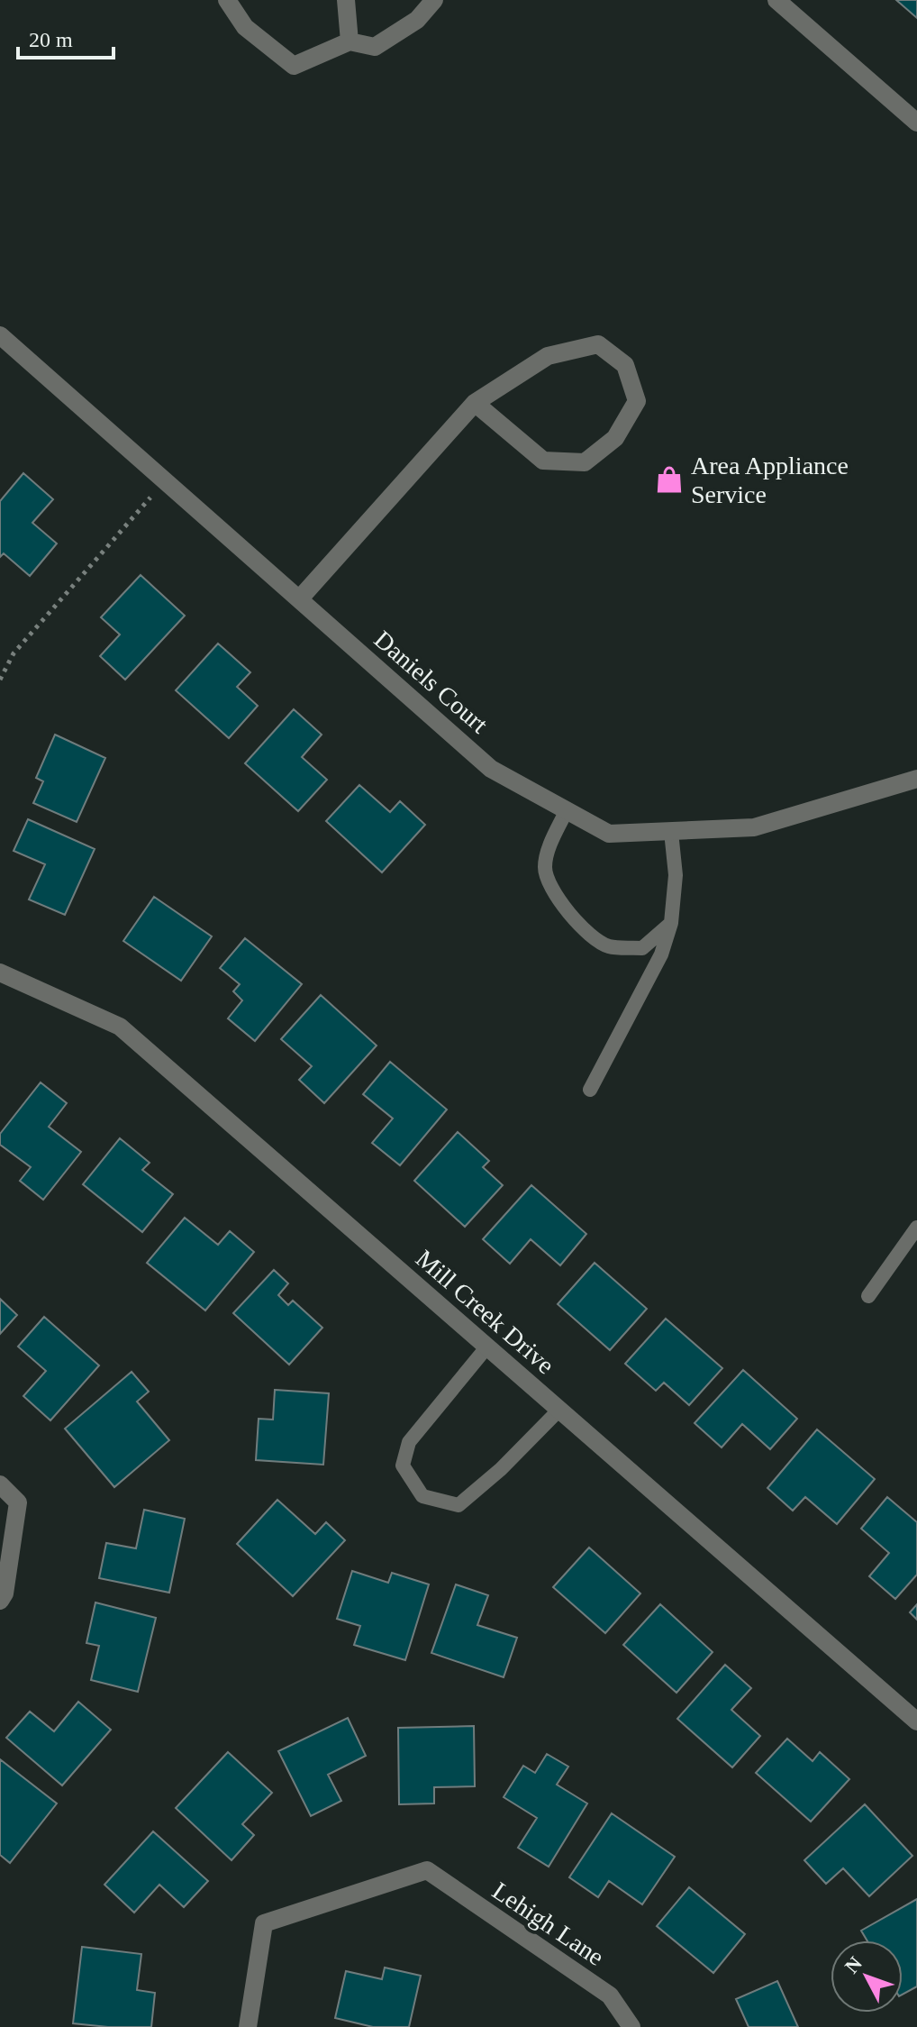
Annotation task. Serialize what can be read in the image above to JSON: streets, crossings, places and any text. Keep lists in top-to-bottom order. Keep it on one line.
{"streets":{"street":["Daniels Court","Mill Creek Drive","Lehigh Lane"]},"places":{"shop":["Area Appliance Service"]},"scale_bar":"20 m","north":"top left"}
